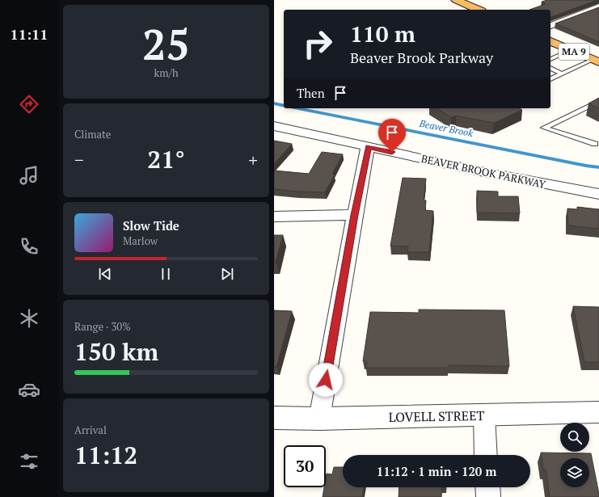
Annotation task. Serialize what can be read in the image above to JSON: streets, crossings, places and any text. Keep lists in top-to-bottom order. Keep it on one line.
{"streets":{"highway":["MA 9"],"street":["BEAVER BROOK PARKWAY","LOVELL STREET"]},"water":["Beaver Brook"],"page":{"tabs":"11:11","tile":[["25","km/h"],"Climate",["Range · 30%","150 km"],["Arrival","11:12"]],"turn":["110 m","Beaver Brook Parkway"],"then":"Then","heat":["−","21°","+"],"song":["Slow Tide","Marlow"],"limit":"30","trip":"11:12 · 1 min · 120 m"}}
